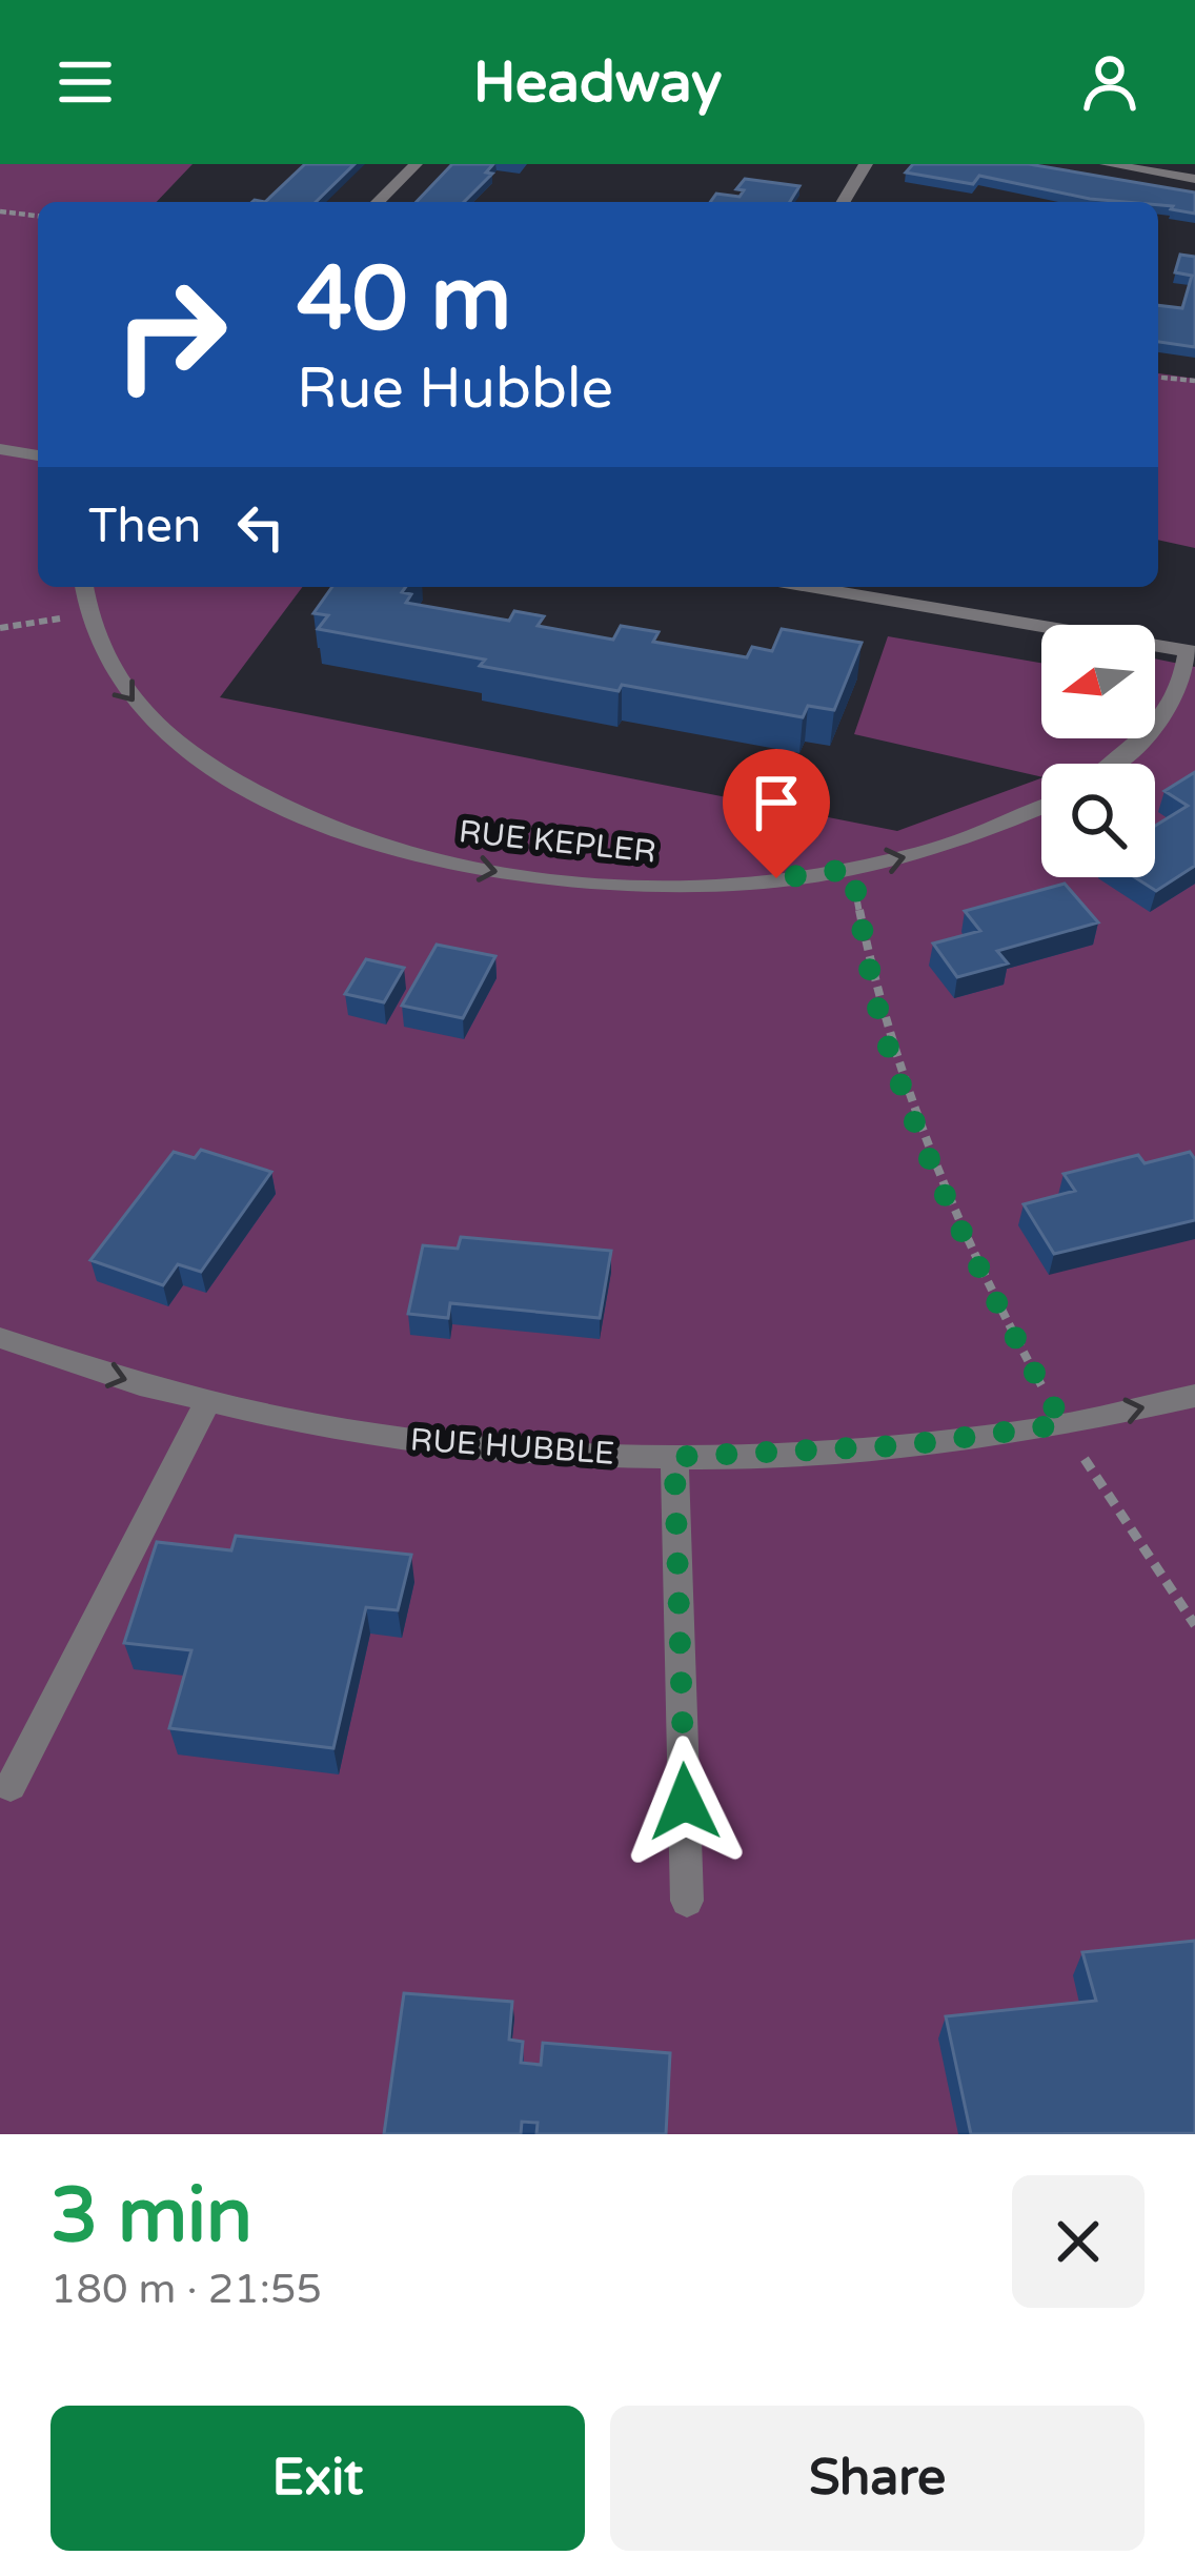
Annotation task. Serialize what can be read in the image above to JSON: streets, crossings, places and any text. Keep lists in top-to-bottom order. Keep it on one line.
{"streets":{"street":["RUE KEPLER","RUE HUBBLE"]},"one_way":["RUE KEPLER"],"north":"left","page":{"header":"Headway","turn":["40 m","Rue Hubble"],"then":"Then","heading":["3 min","180 m · 21:55"],"buttons":["Exit","Share"]}}
